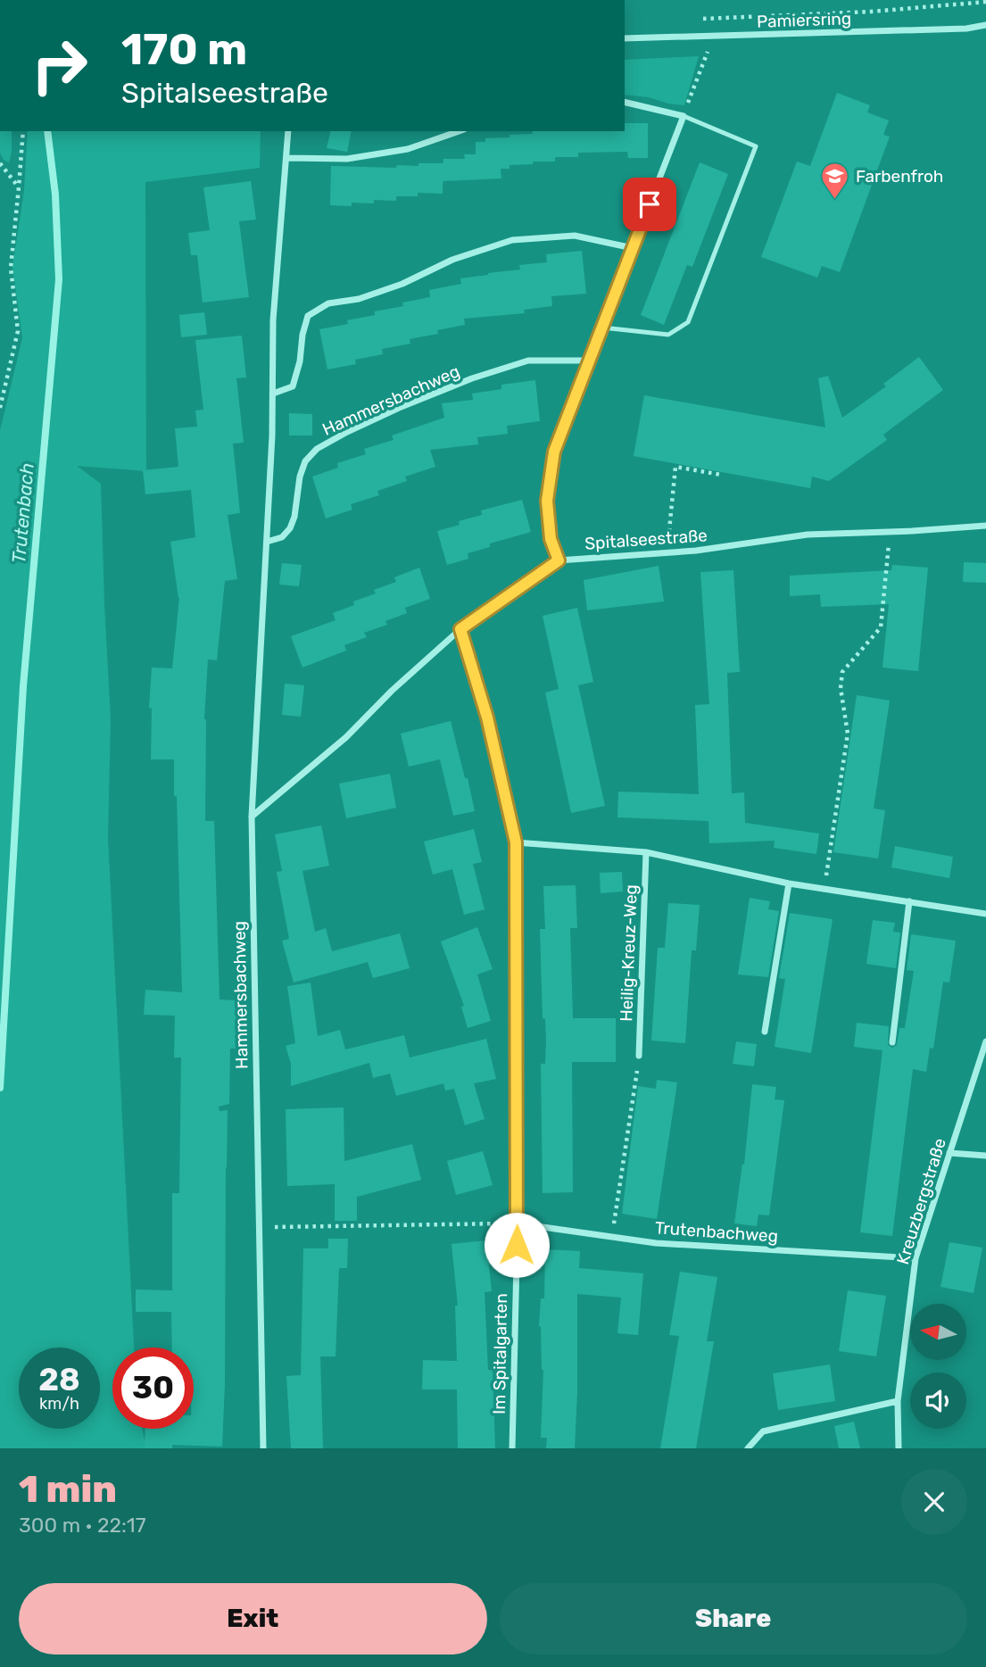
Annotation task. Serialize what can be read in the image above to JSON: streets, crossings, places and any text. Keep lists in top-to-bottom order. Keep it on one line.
{"streets":{"street":["Pamiersring","Hammersbachweg","Spitalseestraße","Heilig-Kreuz-Weg","Kreuzbergstraße","Trutenbachweg","Im Spitalgarten"]},"crossings":[["Kreuzbergstraße","Trutenbachweg"],["Trutenbachweg","Im Spitalgarten"]],"water":["Trutenbach"],"places":{"school or university":["Farbenfroh"]},"north":"left","page":{"turn":["170 m","Spitalseestraße"],"speed":"28 km/h","limit":"30","heading":["1 min","300 m · 22:17"],"buttons":["Exit","Share"]}}
